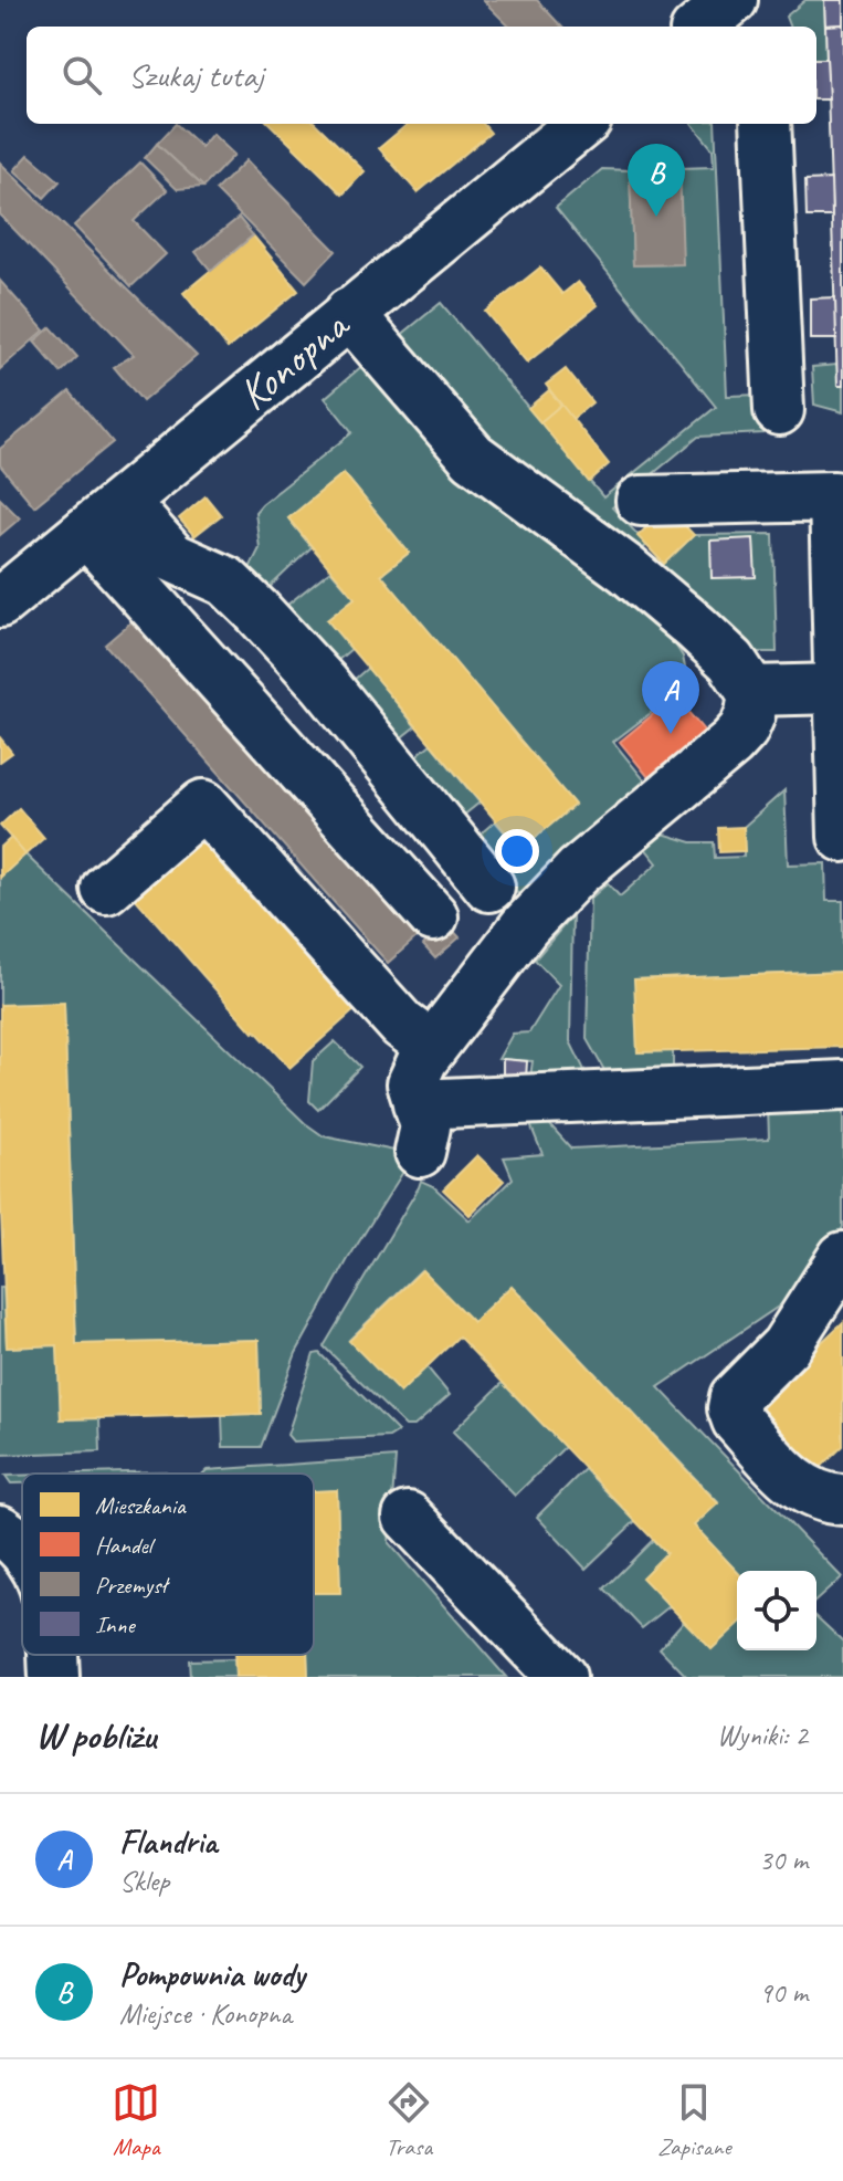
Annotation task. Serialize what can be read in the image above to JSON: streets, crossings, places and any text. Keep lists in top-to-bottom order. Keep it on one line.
{"streets":{"street":["Konopna"]},"legend":["Mieszkania","Handel","Przemysł","Inne"],"page":{"search":"Szukaj tutaj","pins":["B","A"],"heading":["W pobliżu","Wyniki: 2"],"list":[{"mark":"A","name":"Flandria","note":"Sklep","value":"30 m"},{"mark":"B","name":"Pompownia wody","note":"Miejsce · Konopna","value":"90 m"}],"nav":["Mapa","Trasa","Zapisane"]}}
